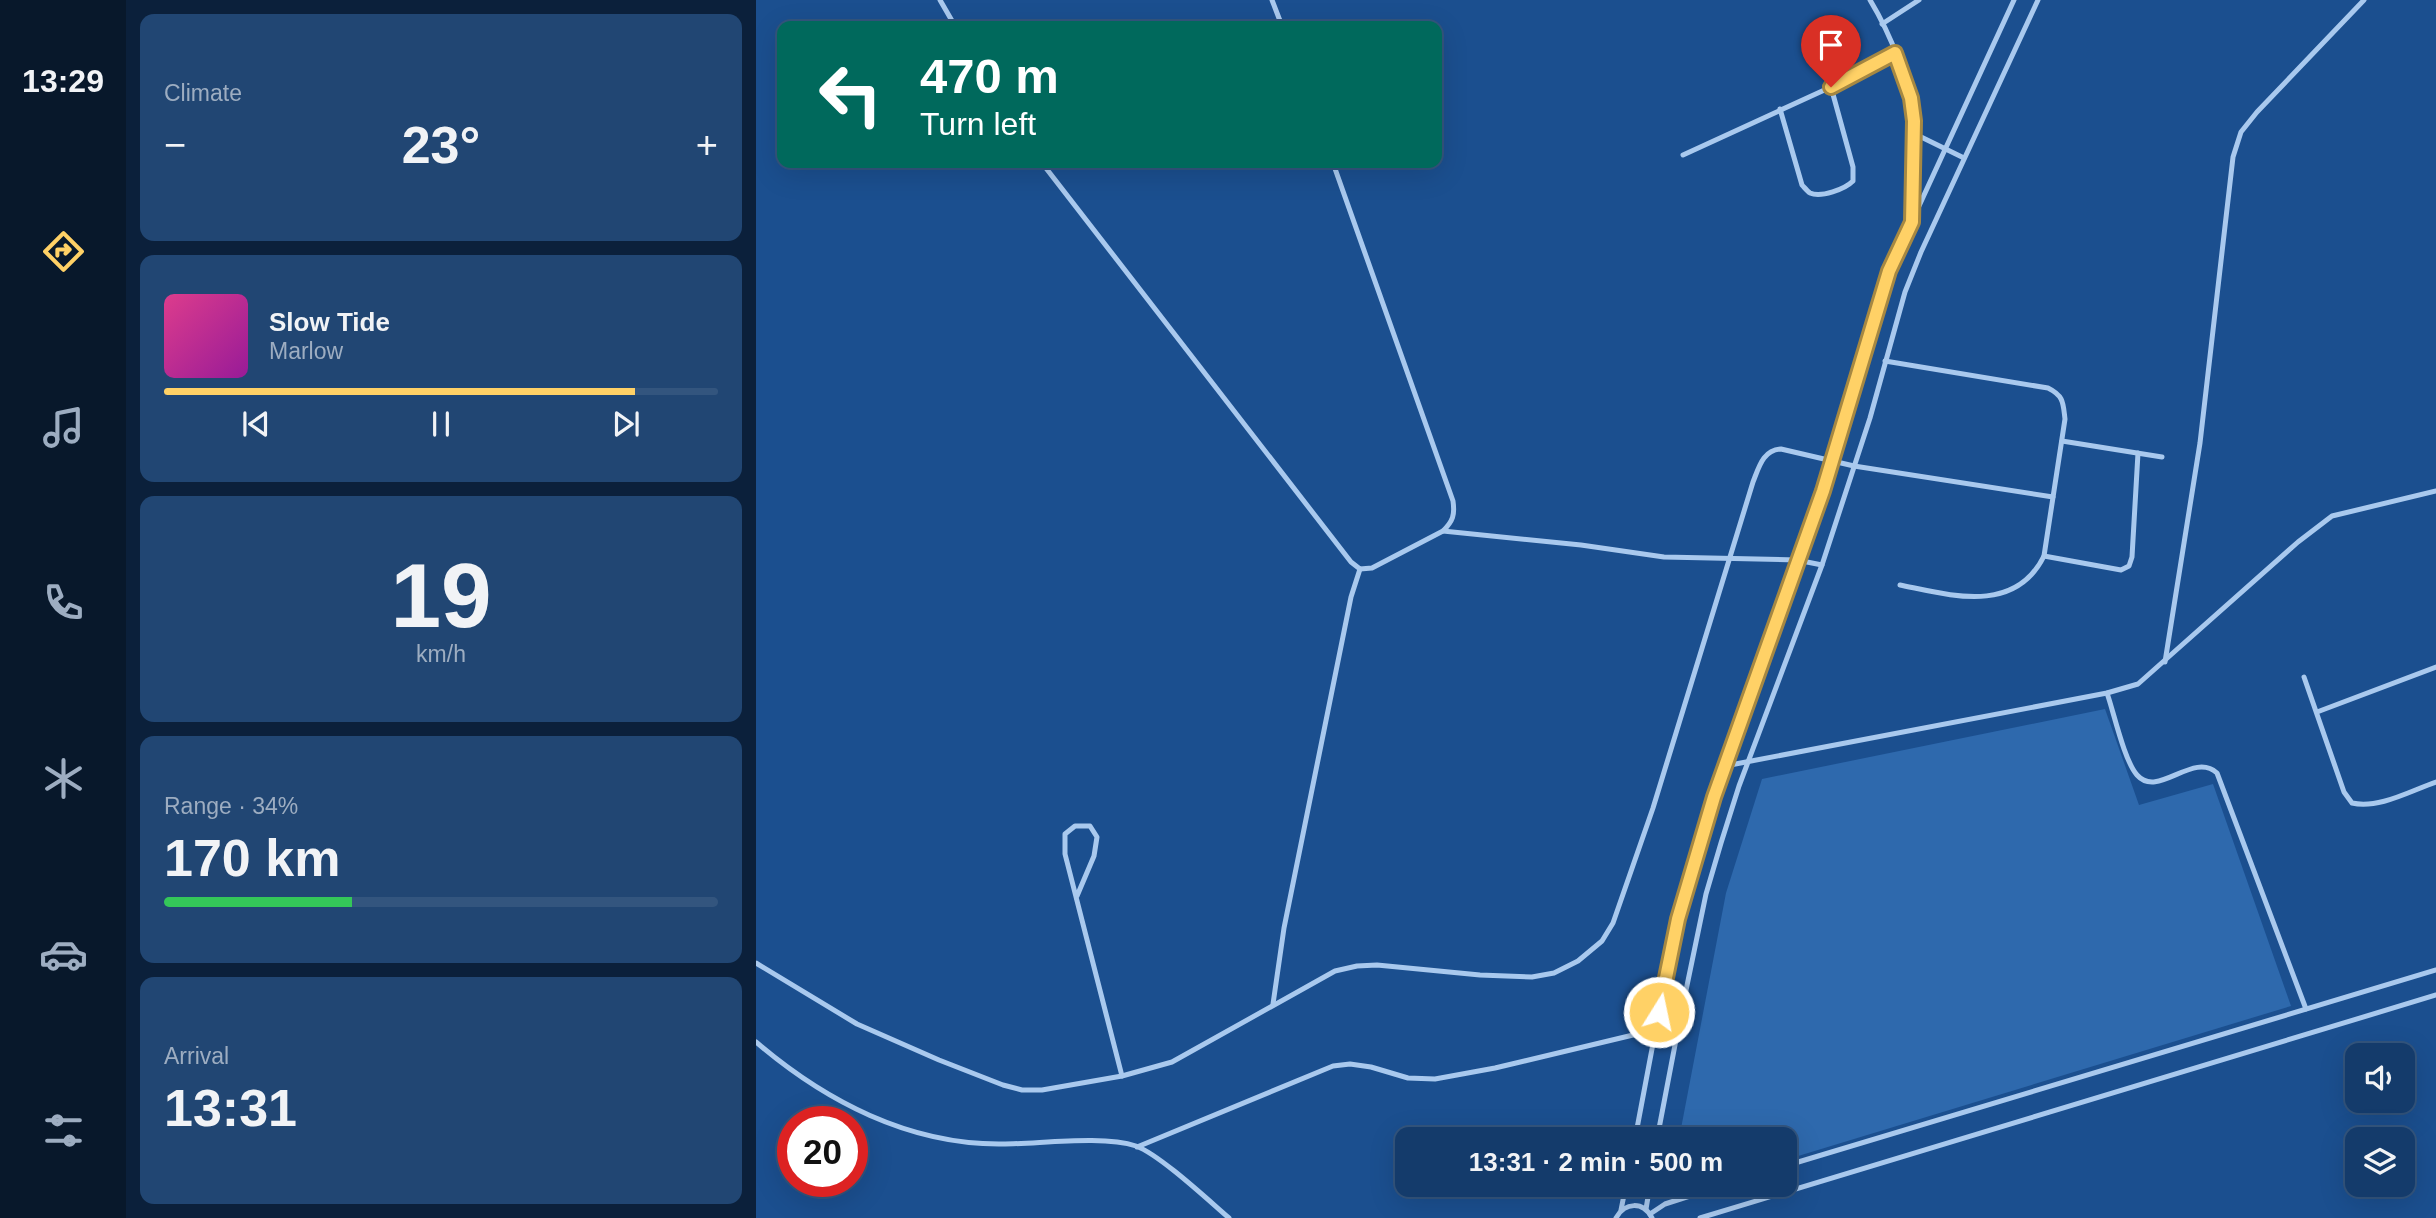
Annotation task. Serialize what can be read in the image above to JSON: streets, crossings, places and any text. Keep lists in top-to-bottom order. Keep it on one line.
{"page":{"tabs":"13:29","tile":["Climate",["19","km/h"],["Range · 34%","170 km"],["Arrival","13:31"]],"turn":["470 m","Turn left"],"heat":["−","23°","+"],"song":["Slow Tide","Marlow"],"limit":"20","trip":"13:31 · 2 min · 500 m"}}
